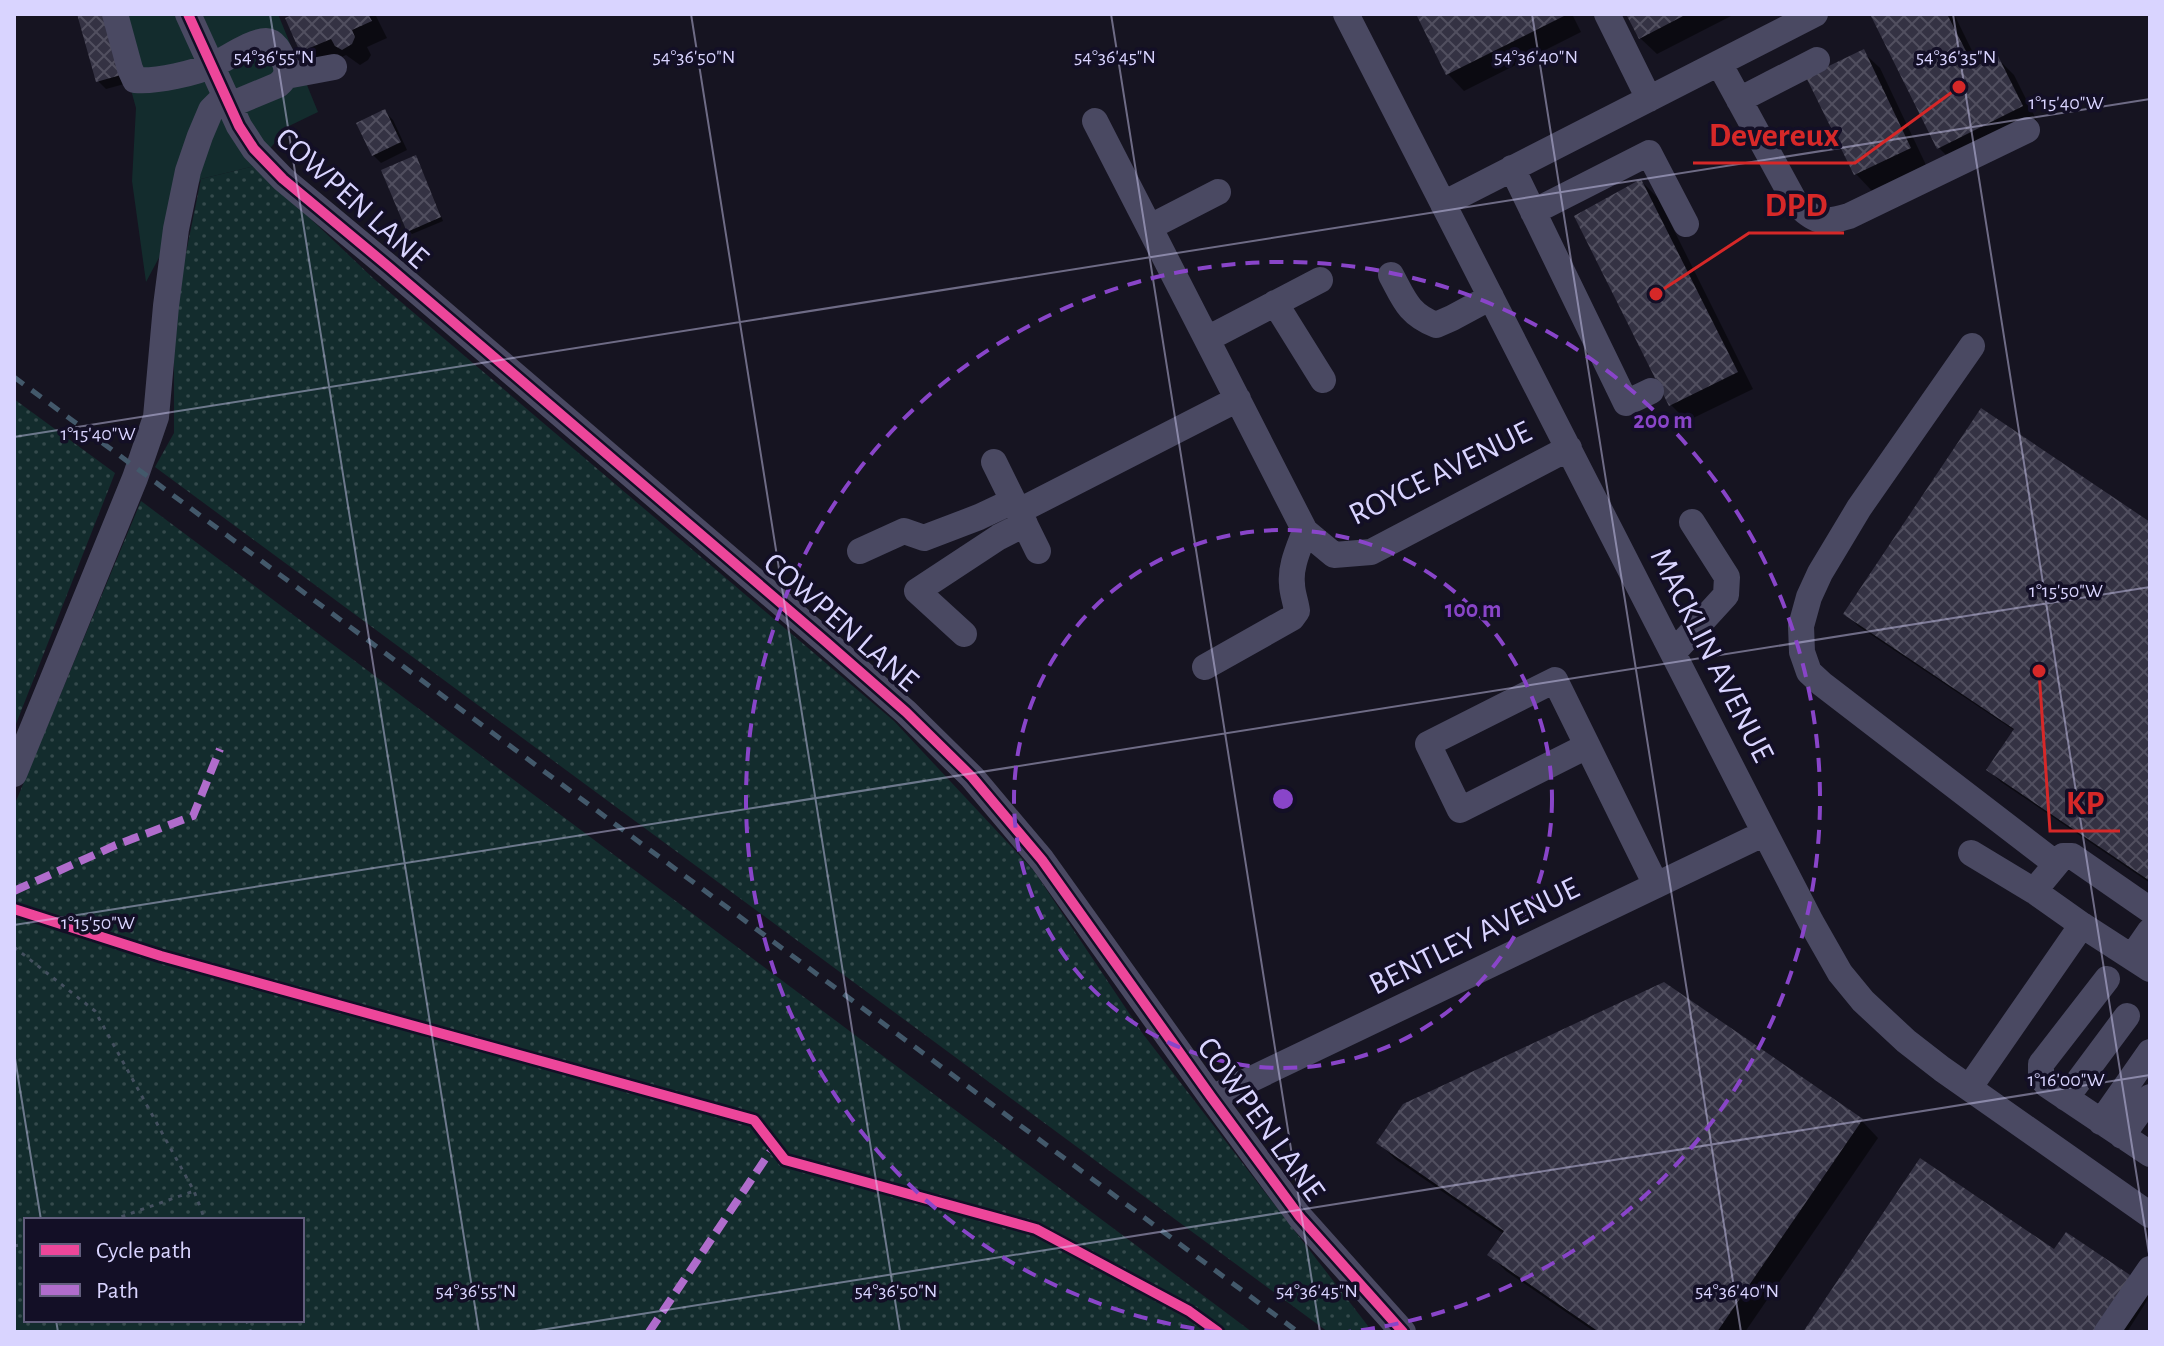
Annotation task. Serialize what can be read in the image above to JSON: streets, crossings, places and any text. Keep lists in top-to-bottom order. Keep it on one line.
{"streets":{"street":["COWPEN LANE","ROYCE AVENUE","MACKLIN AVENUE","BENTLEY AVENUE"]},"crossings":[["COWPEN LANE","BENTLEY AVENUE"],["ROYCE AVENUE","MACKLIN AVENUE"],["MACKLIN AVENUE","BENTLEY AVENUE"]],"places":["Devereux","DPD","KP"],"legend":["Cycle path","Path"],"coordinates":["54°36'35\"N","54°36'55\"N","54°36'50\"N","54°36'45\"N","54°36'40\"N","1°15'40\"W","1°15'50\"W","1°16'00\"W"],"rings":["200 m","100 m"]}
